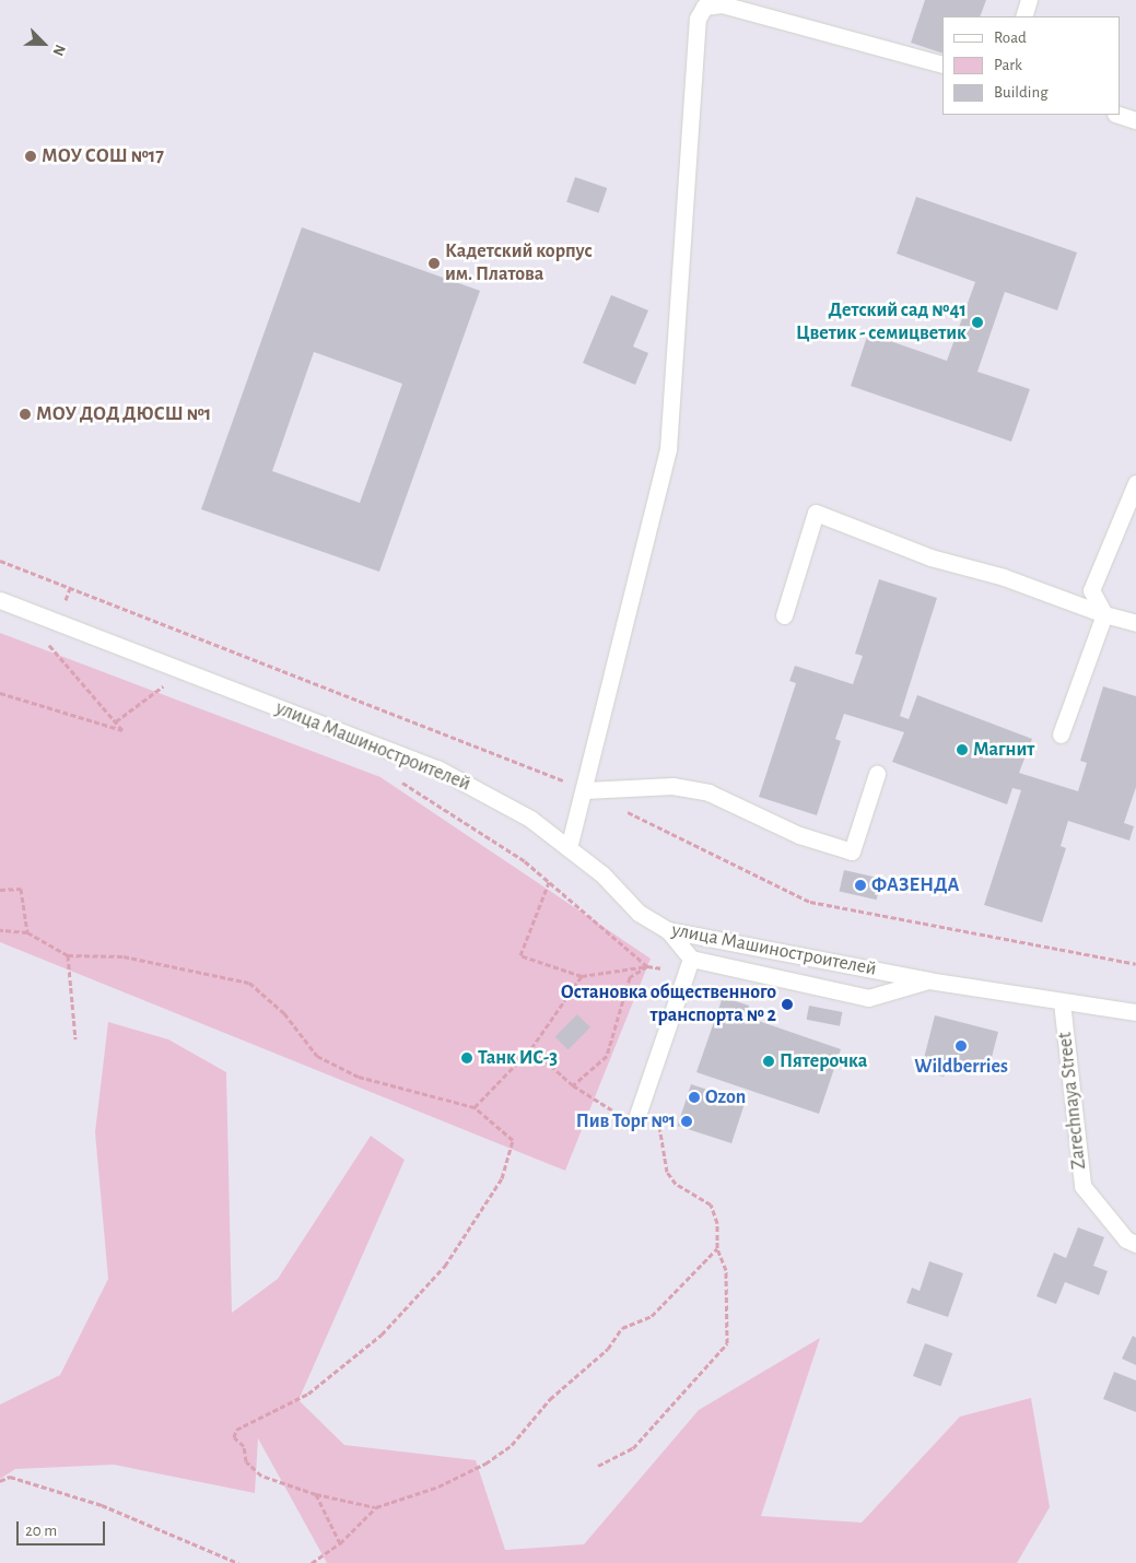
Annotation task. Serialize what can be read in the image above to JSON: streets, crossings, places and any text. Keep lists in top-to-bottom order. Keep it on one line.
{"streets":{"street":["улица Машиностроителей","Zarechnaya Street"]},"crossings":[["улица Машиностроителей","Zarechnaya Street"]],"places":["МОУ СОШ №17","Кадетский корпус им. Платова","Детский сад №41 Цветик - семицветик","МОУ ДОД ДЮСШ №1","Магнит","ФАЗЕНДА","Остановка общественного транспорта № 2","Wildberries","Танк ИС-3","Пятерочка","Ozon","Пив Торг №1"],"legend":["Road","Park","Building"],"scale_bar":"20 m","north":"bottom right"}
